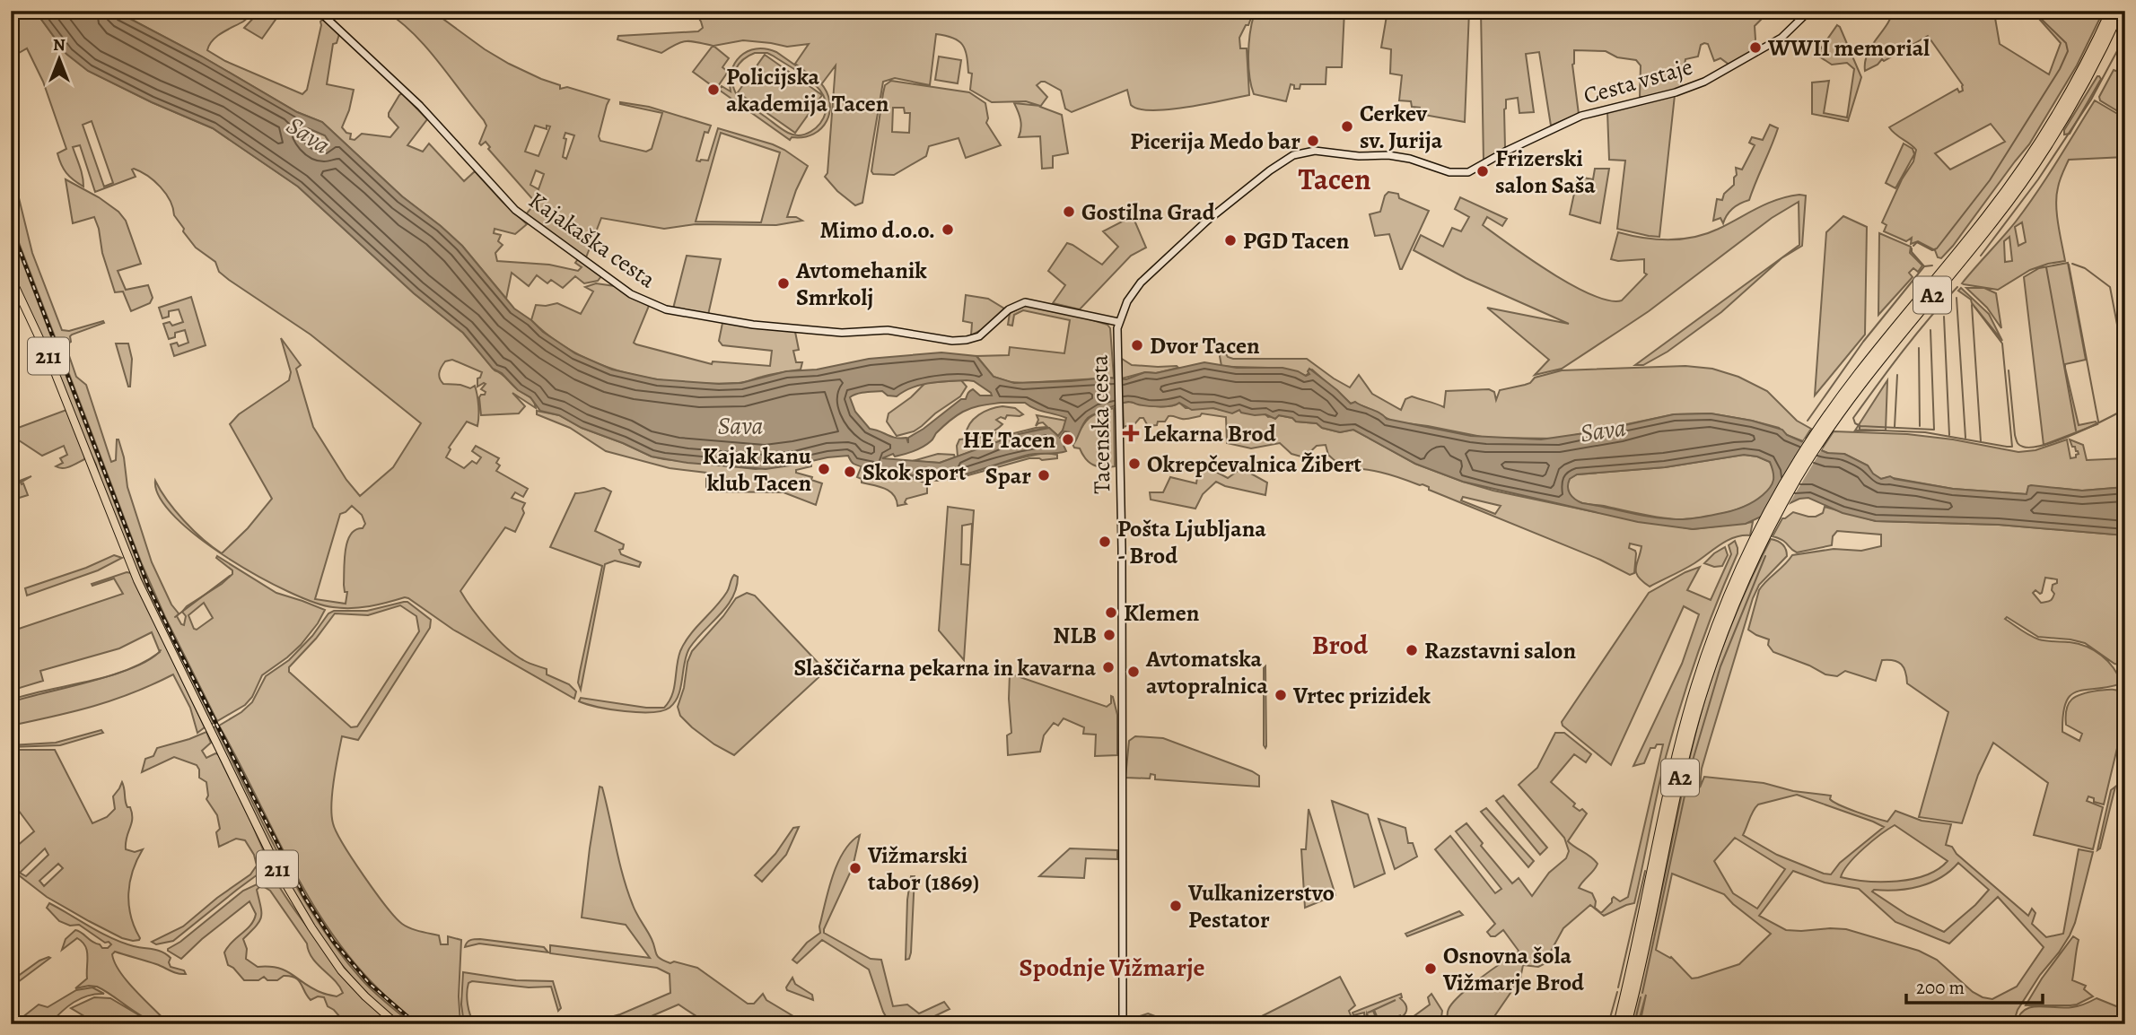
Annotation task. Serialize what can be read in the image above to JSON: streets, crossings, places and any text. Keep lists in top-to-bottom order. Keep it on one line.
{"streets":{"highway":["A2"],"main road":["Cesta vstaje","Kajakaška cesta","211","Tacenska cesta"]},"crossings":[["Cesta vstaje","Tacenska cesta"],["Kajakaška cesta","Tacenska cesta"]],"districts":["Tacen","Brod","Spodnje Vižmarje"],"water":["Sava"],"places":{"other":["WWII memorial","Policijska akademija Tacen","Cerkev sv. Jurija","Picerija Medo bar","Frizerski salon Saša","Gostilna Grad","Mimo d.o.o.","PGD Tacen","Avtomehanik Smrkolj","Dvor Tacen","HE Tacen","Okrepčevalnica Žibert","Kajak kanu klub Tacen","Skok sport","Spar","Pošta Ljubljana - Brod","Klemen","NLB","Razstavni salon","Slaščičarna pekarna in kavarna","Avtomatska avtopralnica","Vrtec prizidek","Vižmarski tabor (1869)","Vulkanizerstvo Pestator","Osnovna šola Vižmarje Brod"],"health":["Lekarna Brod"]},"scale_bar":"200 m","north":"top"}
